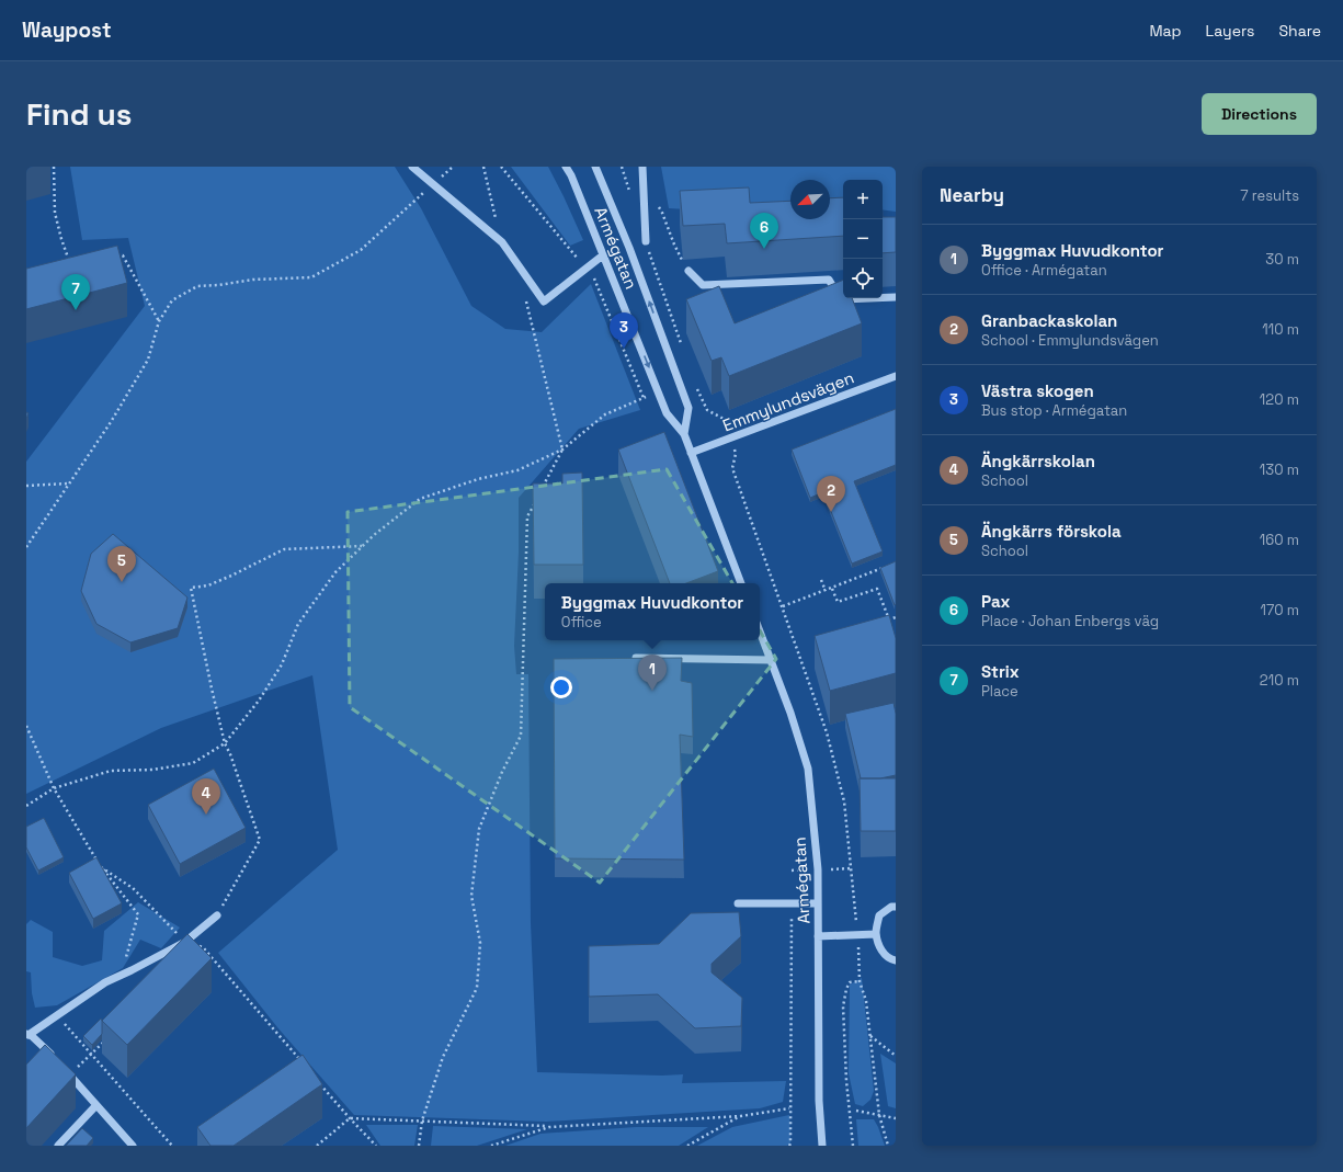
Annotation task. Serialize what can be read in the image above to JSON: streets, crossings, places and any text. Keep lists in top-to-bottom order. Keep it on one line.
{"streets":{"street":["Armégatan","Emmylundsvägen"]},"crossings":[["Armégatan","Emmylundsvägen"]],"north":"bottom left","page":{"header":"Waypost","nav":["Map","Layers","Share"],"buttons":"Directions","title":"Find us","heading":["Nearby","7 results"],"map_buttons":["+","−"],"pins":["6","7","3","2","5","1","4"],"list":[{"mark":"1","name":"Byggmax Huvudkontor","note":"Office · Armégatan","value":"30 m"},{"mark":"2","name":"Granbackaskolan","note":"School · Emmylundsvägen","value":"110 m"},{"mark":"3","name":"Västra skogen","note":"Bus stop · Armégatan","value":"120 m"},{"mark":"4","name":"Ängkärrskolan","note":"School","value":"130 m"},{"mark":"5","name":"Ängkärrs förskola","note":"School","value":"160 m"},{"mark":"6","name":"Pax","note":"Place · Johan Enbergs väg","value":"170 m"},{"mark":"7","name":"Strix","note":"Place","value":"210 m"}],"popup":["Byggmax Huvudkontor","Office"]}}
